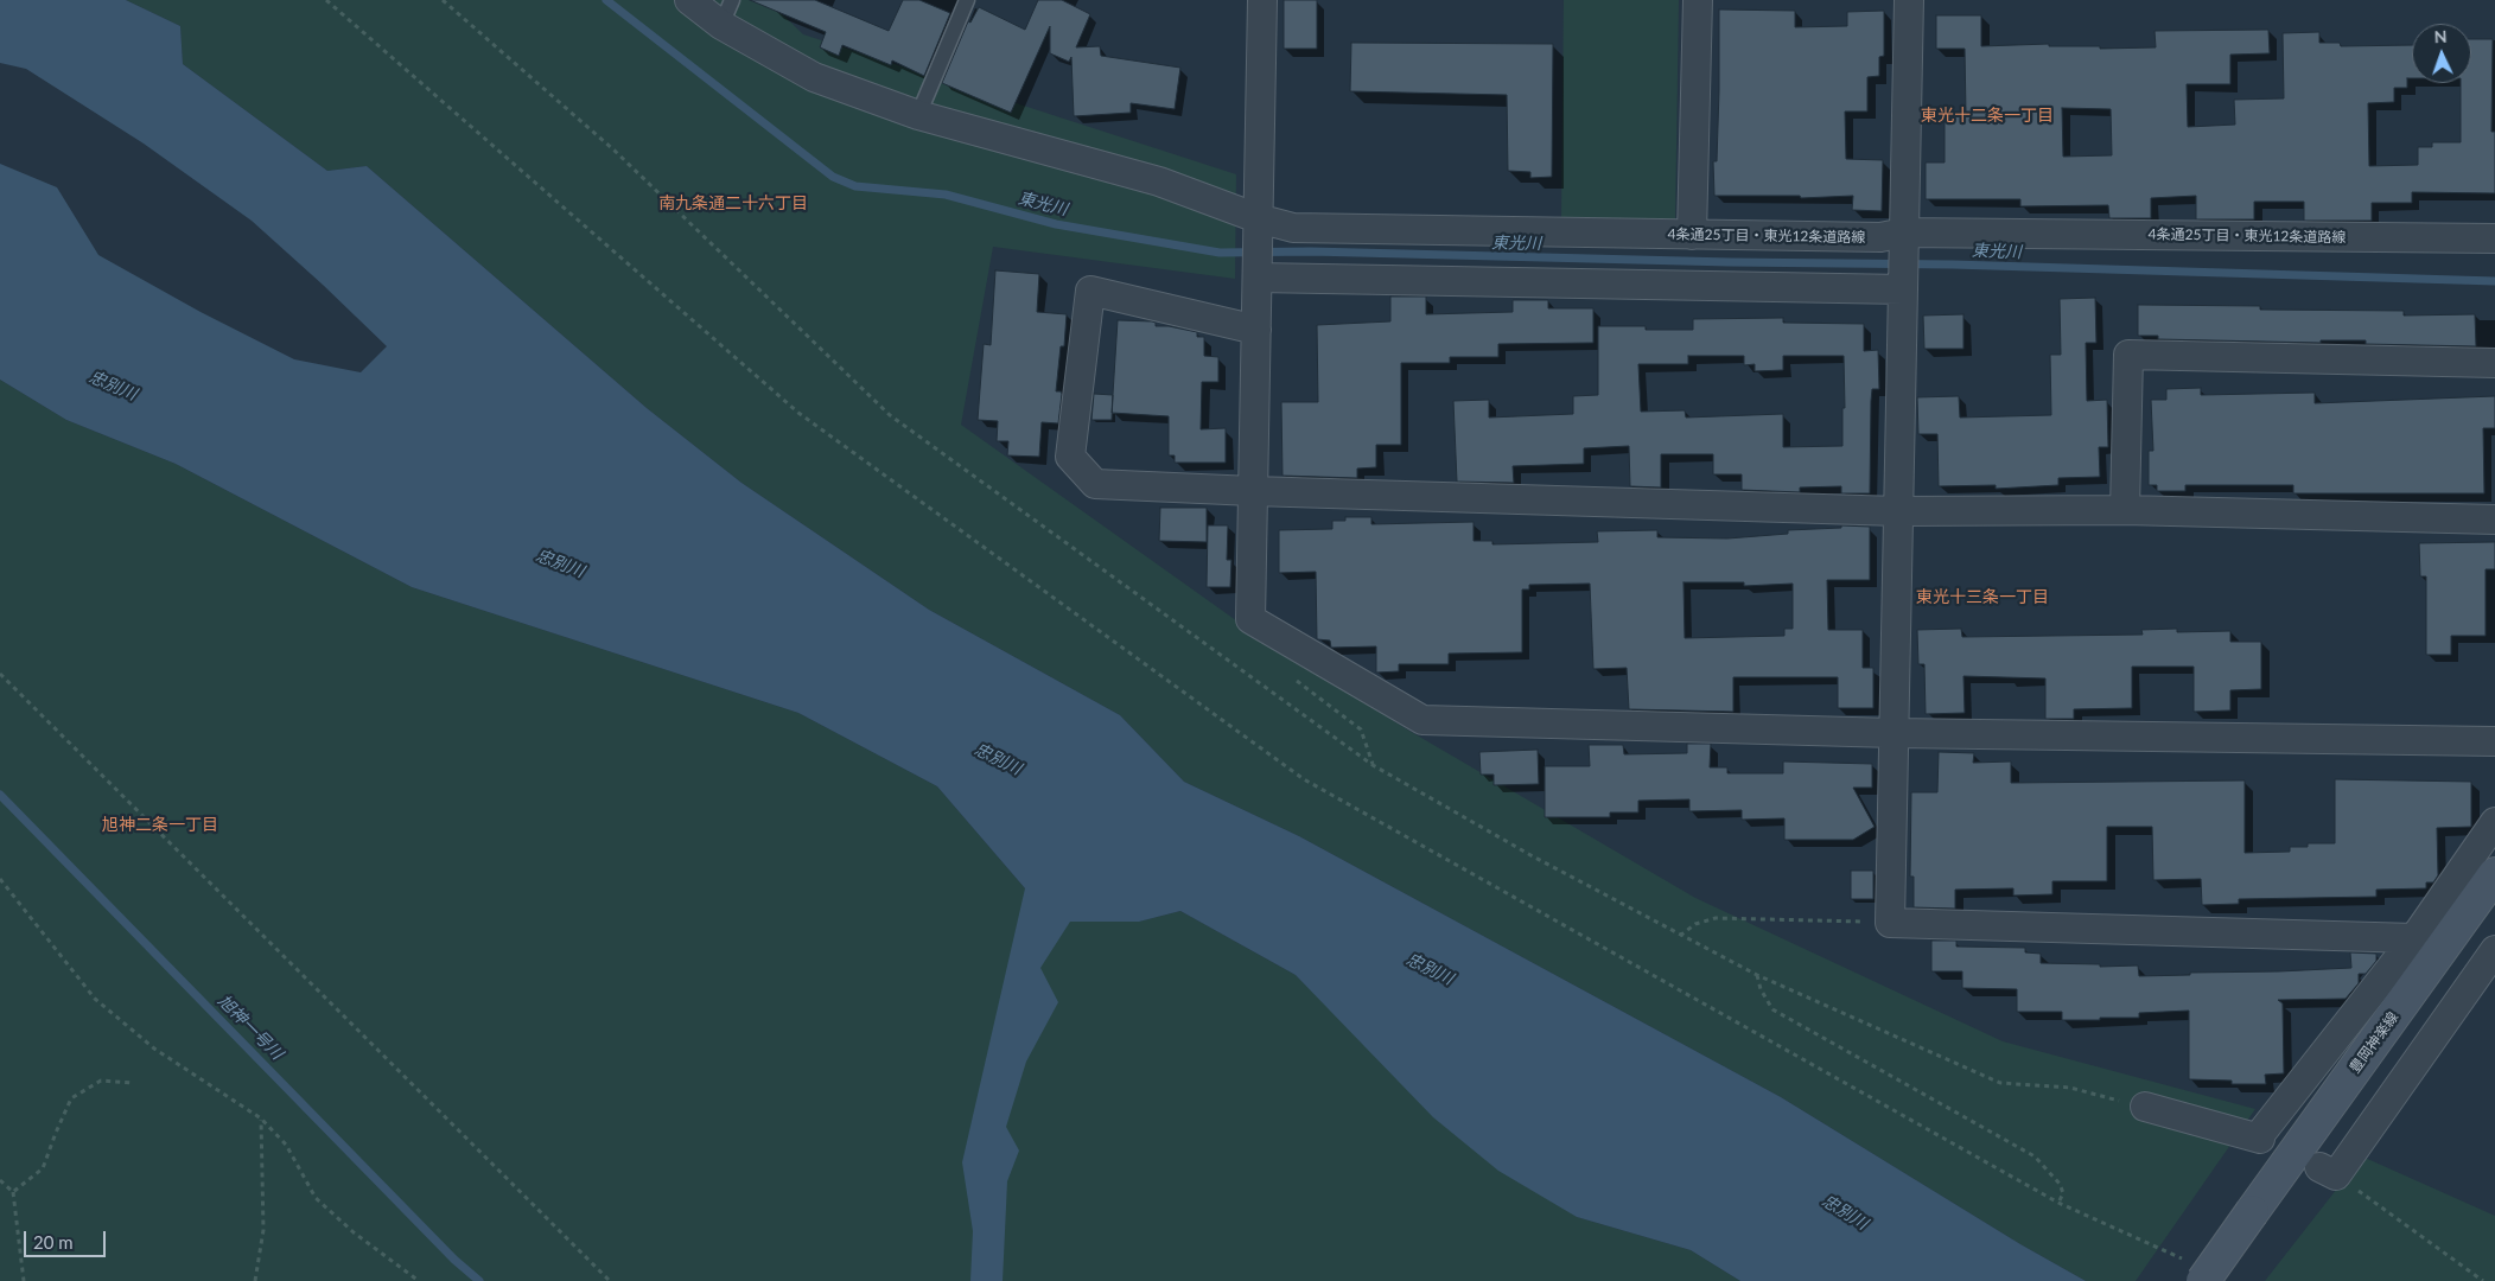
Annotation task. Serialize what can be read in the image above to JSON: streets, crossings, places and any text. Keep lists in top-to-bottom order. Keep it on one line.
{"streets":{"main road":["豊岡神楽線"],"street":["4条通25丁目・東光12条道路線"]},"districts":["東光十二条一丁目","南九条通二十六丁目","東光十三条一丁目","旭神二条一丁目"],"water":["東光川","忠別川","旭神一号川"],"scale_bar":"20 m","north":"top"}
